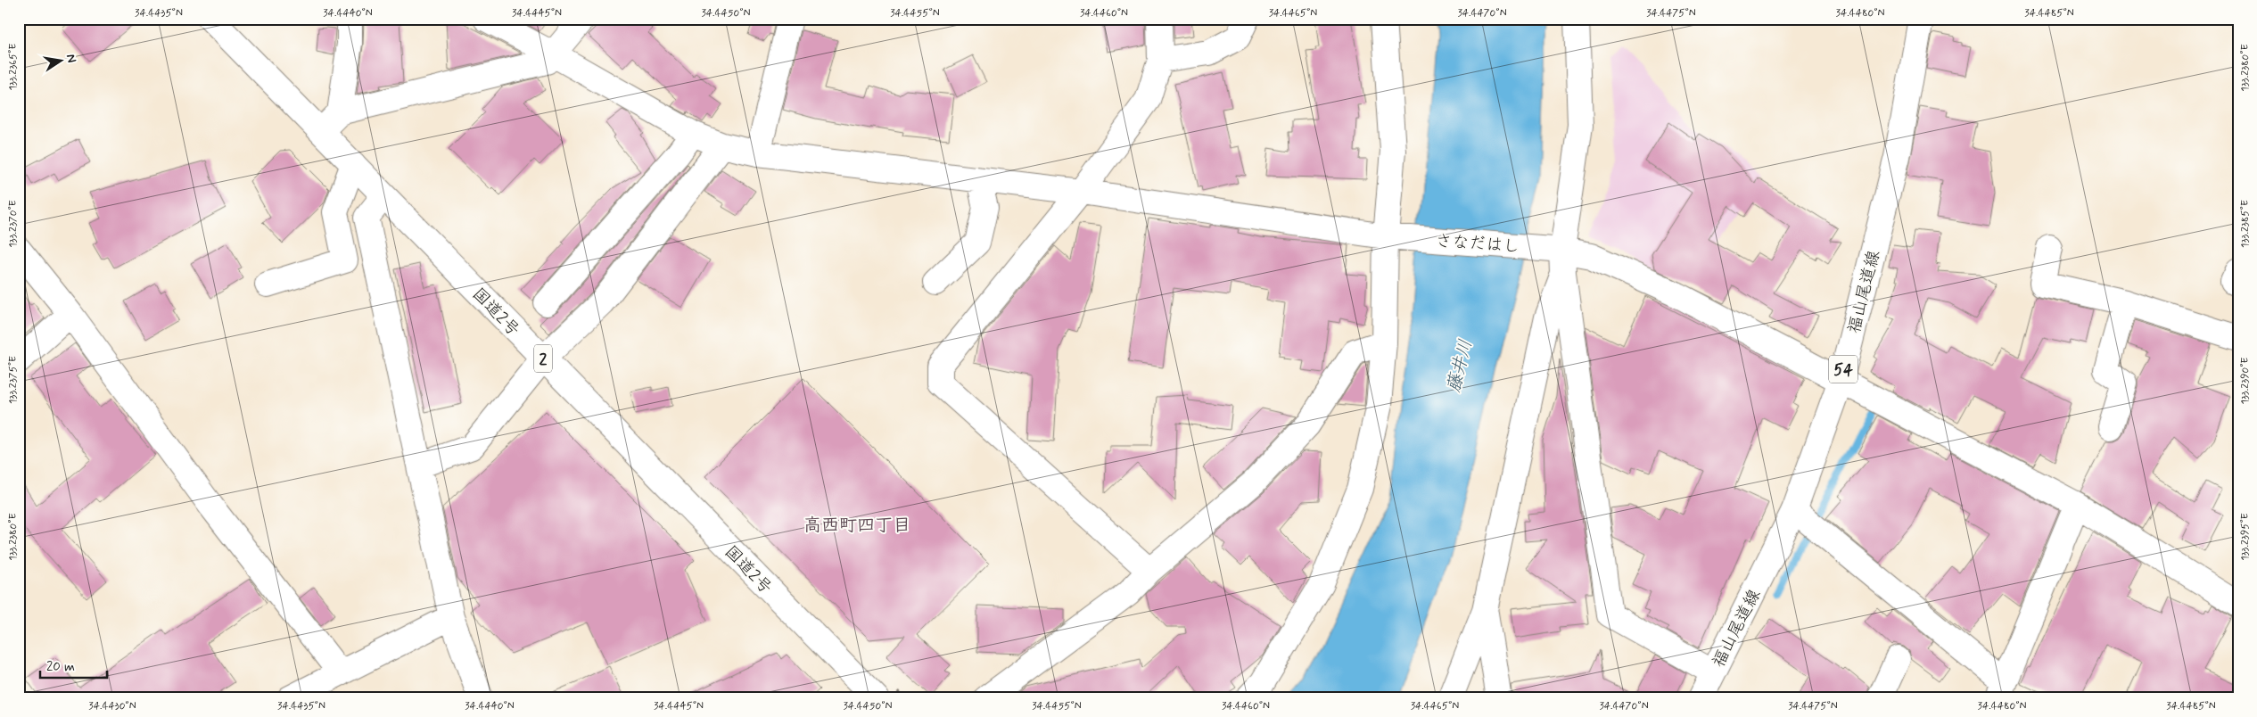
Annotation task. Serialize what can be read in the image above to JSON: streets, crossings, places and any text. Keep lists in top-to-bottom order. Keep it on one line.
{"streets":{"main road":["さなだはし","福山尾道線","国道2号","2","54"]},"crossings":[["さなだはし","福山尾道線"]],"districts":["高西町四丁目"],"water":["藤井川"],"scale_bar":"20 m","north":"right","coordinates":["34.4435°N","34.4440°N","34.4445°N","34.4450°N","34.4455°N","34.4460°N","34.4465°N","34.4470°N","34.4475°N","34.4480°N","34.4485°N","133.2365°E","133.2380°E","133.2370°E","133.2385°E","133.2375°E","133.2390°E","133.2395°E","34.4430°N"]}
